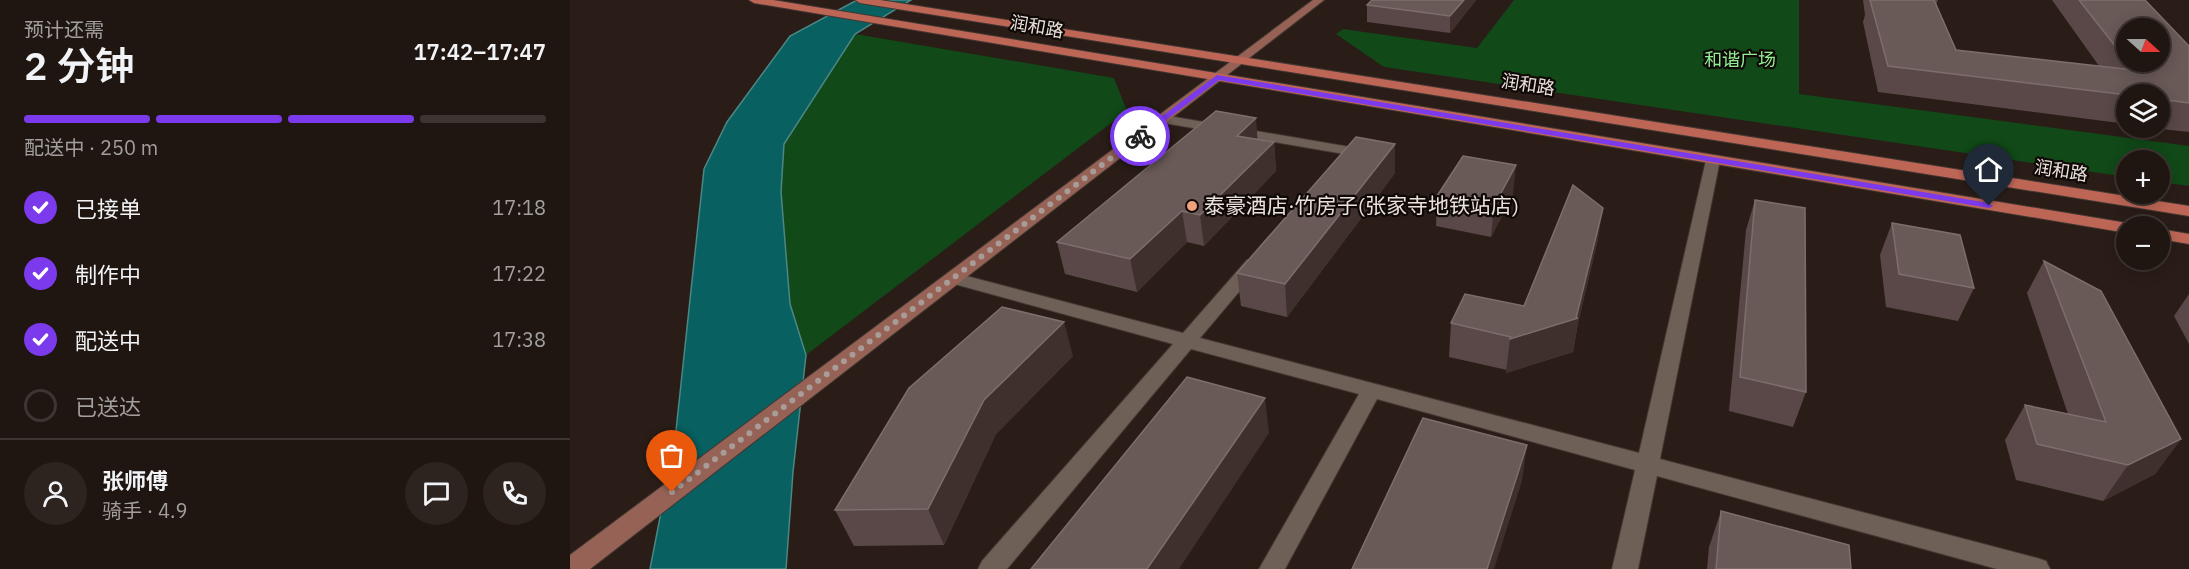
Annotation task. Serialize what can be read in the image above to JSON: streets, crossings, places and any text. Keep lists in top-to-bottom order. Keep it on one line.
{"streets":{"main road":["润和路"]},"parks":["和谐广场"],"places":["泰豪酒店·竹房子(张家寺地铁站店)"],"north":"right","page":{"heading":["2 分钟","预计还需","17:42–17:47"],"panel":["张师傅","骑手 · 4.9"],"map_buttons":["+","−"],"bar":"配送中 · 250 m","list":[["已接单","17:18"],["制作中","17:22"],["配送中","17:38"],"已送达"]}}
